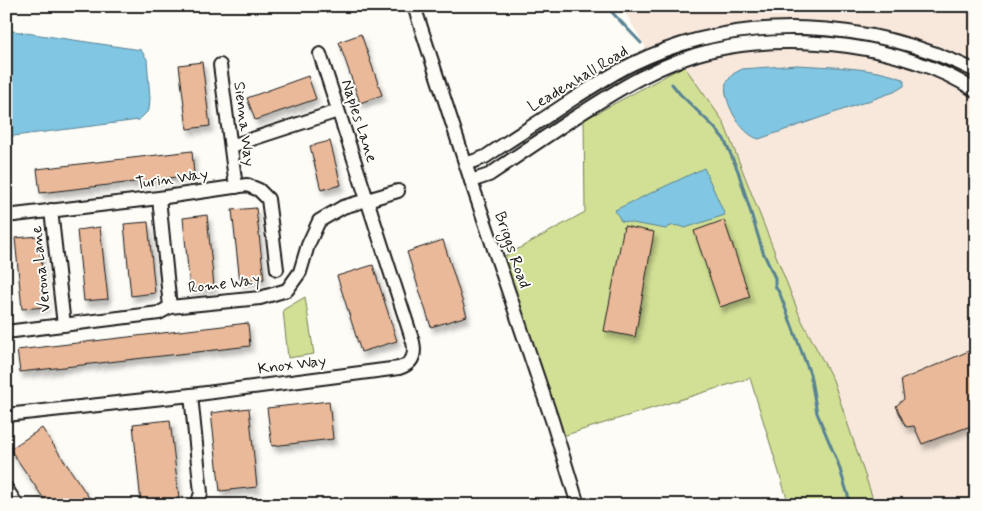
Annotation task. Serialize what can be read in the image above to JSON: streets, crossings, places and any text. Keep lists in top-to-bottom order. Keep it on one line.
{"streets":{"street":["Leadenhall Road","Naples Lane","Sienna Way","Turin Way","Briggs Road","Verona Lane","Rome Way","Knox Way"]},"crossings":[["Leadenhall Road","Briggs Road"],["Naples Lane","Rome Way"],["Naples Lane","Knox Way"],["Sienna Way","Turin Way"],["Turin Way","Verona Lane"],["Verona Lane","Rome Way"],["Rome Way","Knox Way"]]}
